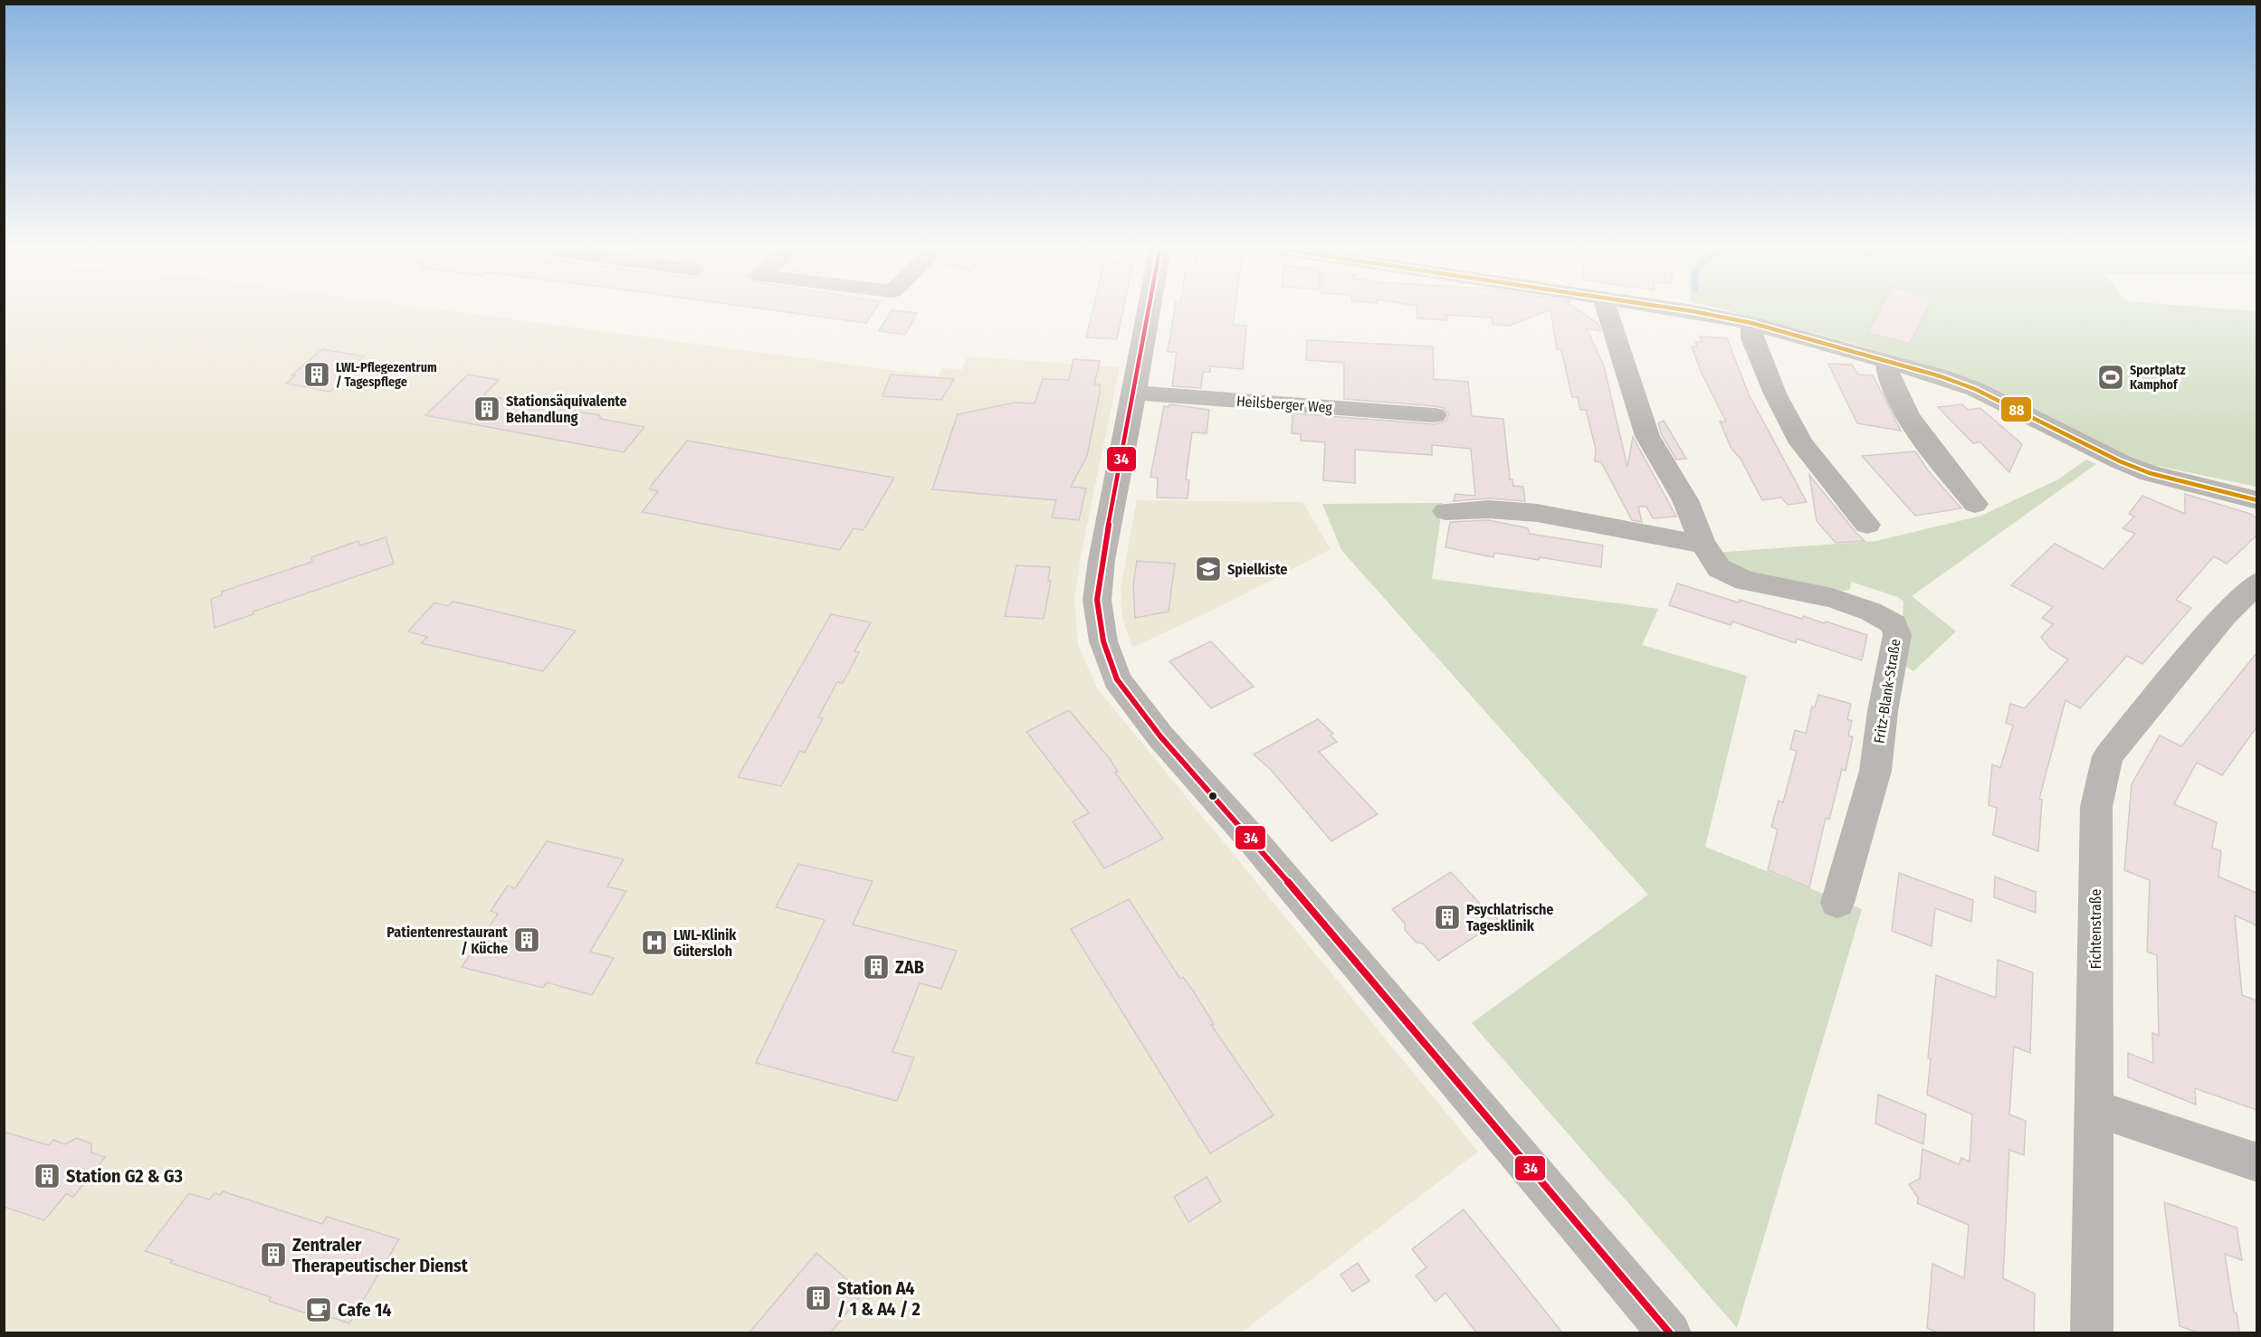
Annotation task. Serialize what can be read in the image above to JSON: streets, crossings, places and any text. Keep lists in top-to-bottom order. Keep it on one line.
{"streets":{"street":["Heilsberger Weg","Fritz-Blank-Straße","Fichtenstraße"]},"places":{"building":["LWL-Pflegezentrum / Tagespflege","Stationsäquivalente Behandlung","Psychlatrische Tagesklinik","Patientenrestaurant / Küche","ZAB","Station G2 & G3","Zentraler Therapeutischer Dienst","Station A4 / 1 & A4 / 2"],"sports":["Sportplatz Kamphof"],"school or university":["Spielkiste"],"hospital":["LWL-Klinik Gütersloh"],"cafe":["Cafe 14"]},"lines":["transit line 34","transit line 88"]}
